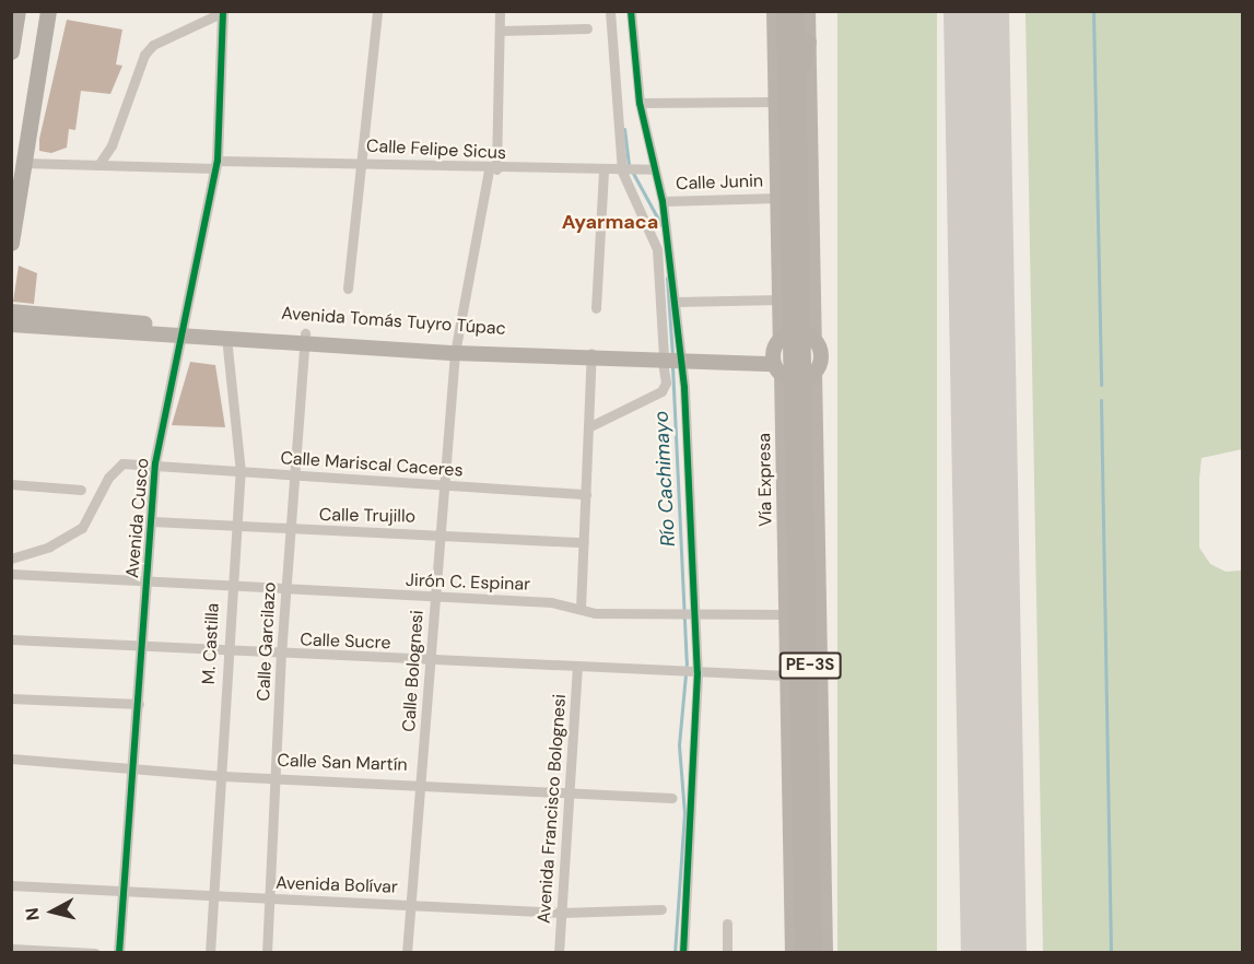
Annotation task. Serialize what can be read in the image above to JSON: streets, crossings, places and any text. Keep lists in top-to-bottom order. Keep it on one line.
{"streets":{"main road":["Avenida Tomás Tuyro Túpac","Vía Expresa","PE-3S"],"street":["Calle Felipe Sicus","Calle Junin","Calle Mariscal Caceres","Calle Trujillo","Avenida Cusco","Jirón C. Espinar","Calle Garcilazo","Calle Sucre","M. Castilla","Calle Bolognesi","Calle San Martín","Avenida Francisco Bolognesi","Avenida Bolívar"]},"crossings":[["Calle Felipe Sicus","Avenida Cusco"],["Calle Felipe Sicus","Calle Bolognesi"],["Calle Junin","Vía Expresa"],["Avenida Tomás Tuyro Túpac","Vía Expresa"],["Avenida Tomás Tuyro Túpac","Avenida Cusco"],["Avenida Tomás Tuyro Túpac","Calle Garcilazo"],["Avenida Tomás Tuyro Túpac","M. Castilla"],["Avenida Tomás Tuyro Túpac","Calle Bolognesi"],["Calle Mariscal Caceres","Avenida Cusco"],["Calle Mariscal Caceres","Calle Garcilazo"],["Calle Mariscal Caceres","M. Castilla"],["Calle Mariscal Caceres","Calle Bolognesi"],["Vía Expresa","Jirón C. Espinar"],["Vía Expresa","Calle Sucre"],["Calle Trujillo","Avenida Cusco"],["Calle Trujillo","Calle Garcilazo"],["Calle Trujillo","M. Castilla"],["Calle Trujillo","Calle Bolognesi"],["Avenida Cusco","Jirón C. Espinar"],["Avenida Cusco","Calle Sucre"],["Avenida Cusco","Calle San Martín"],["Avenida Cusco","Avenida Bolívar"],["Jirón C. Espinar","Calle Garcilazo"],["Jirón C. Espinar","M. Castilla"],["Jirón C. Espinar","Calle Bolognesi"],["Calle Garcilazo","Calle Sucre"],["Calle Garcilazo","Calle San Martín"],["Calle Garcilazo","Avenida Bolívar"],["Calle Sucre","M. Castilla"],["Calle Sucre","Calle Bolognesi"],["Calle Sucre","Avenida Francisco Bolognesi"],["M. Castilla","Calle San Martín"],["M. Castilla","Avenida Bolívar"],["Calle Bolognesi","Calle San Martín"],["Calle Bolognesi","Avenida Bolívar"],["Calle San Martín","Avenida Francisco Bolognesi"],["Avenida Francisco Bolognesi","Avenida Bolívar"]],"districts":["Ayarmaca"],"water":["Río Cachimayo"],"north":"left"}
